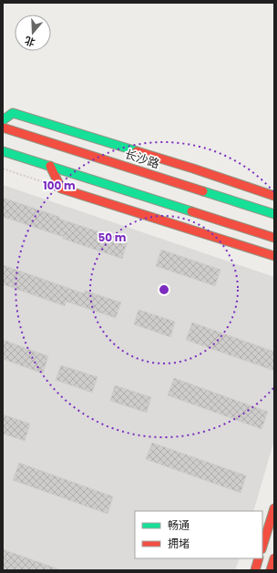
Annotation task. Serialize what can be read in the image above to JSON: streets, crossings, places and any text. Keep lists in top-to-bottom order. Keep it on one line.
{"streets":{"main road":["长沙路"]},"legend":["畅通","拥堵"],"north":"bottom","rings":["100 m","50 m"]}
